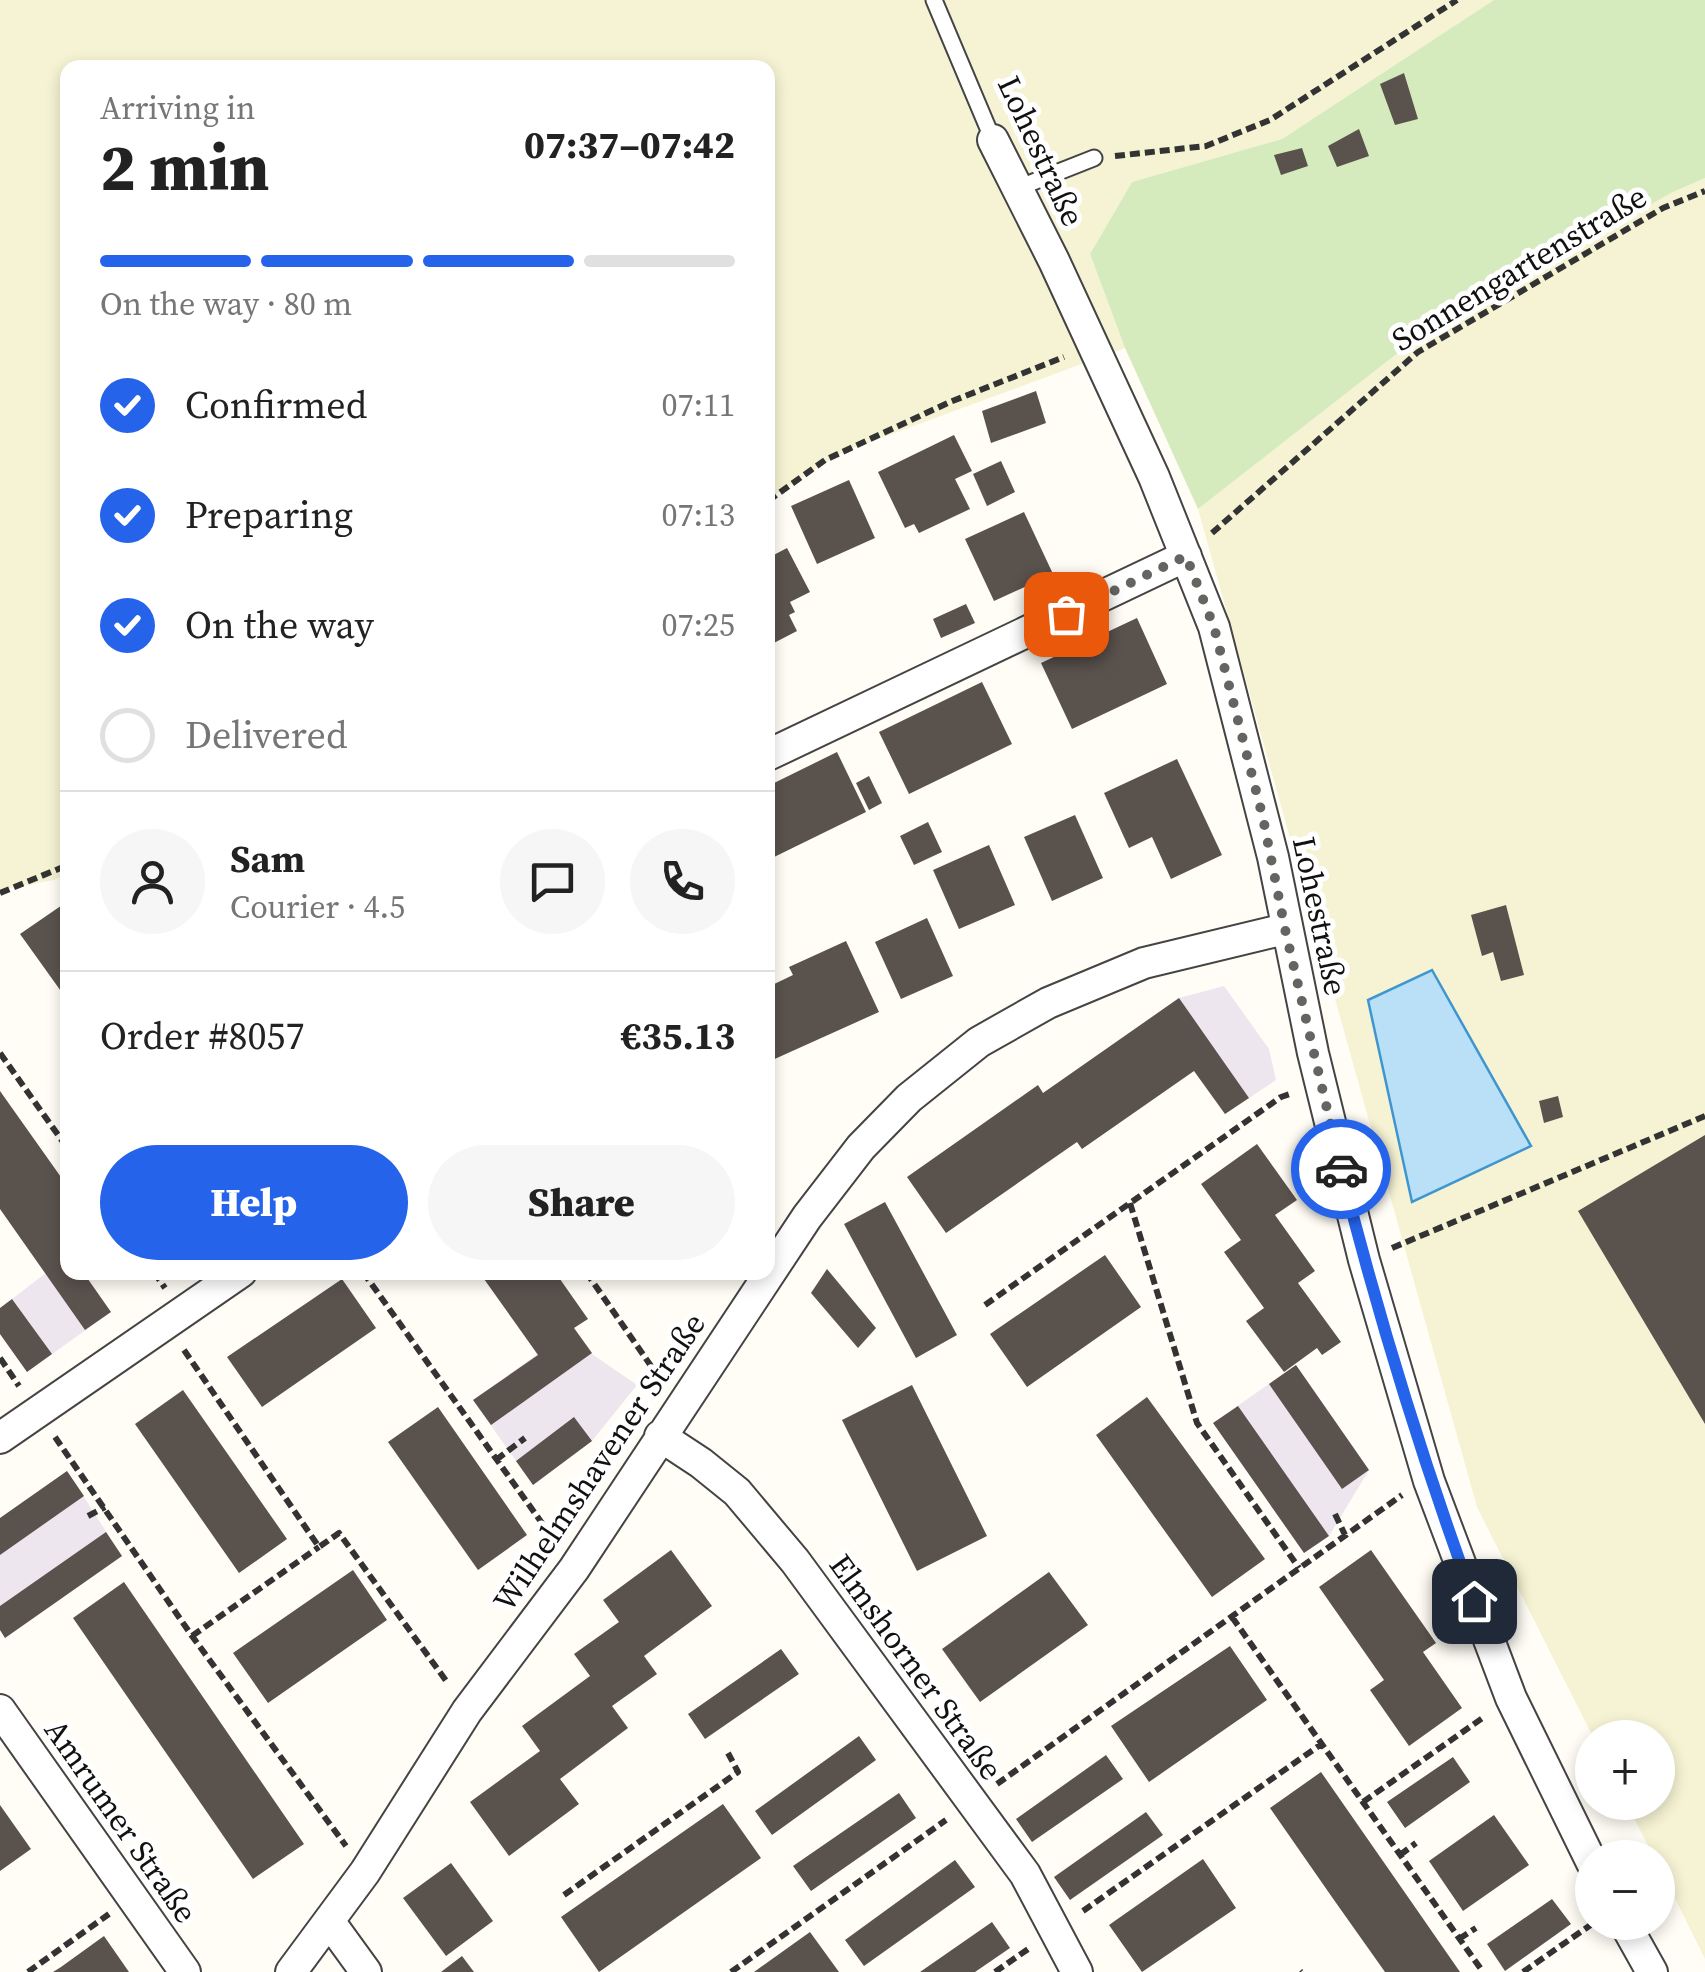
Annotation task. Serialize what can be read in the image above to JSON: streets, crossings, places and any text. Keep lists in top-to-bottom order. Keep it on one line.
{"streets":{"street":["Lohestraße","Wilhelmshavener Straße","Elmshorner Straße","Amrumer Straße"],"path":["Sonnengartenstraße"]},"crossings":[["Lohestraße","Sonnengartenstraße"],["Lohestraße","Wilhelmshavener Straße"],["Wilhelmshavener Straße","Elmshorner Straße"]],"page":{"heading":["2 min","Arriving in","07:37–07:42"],"panel":["Sam","Courier · 4.5","Order #8057","€35.13"],"bar":"On the way · 80 m","list":[["Confirmed","07:11"],["Preparing","07:13"],["On the way","07:25"],"Delivered"],"buttons":["Help","Share"],"map_buttons":["+","−"]}}
